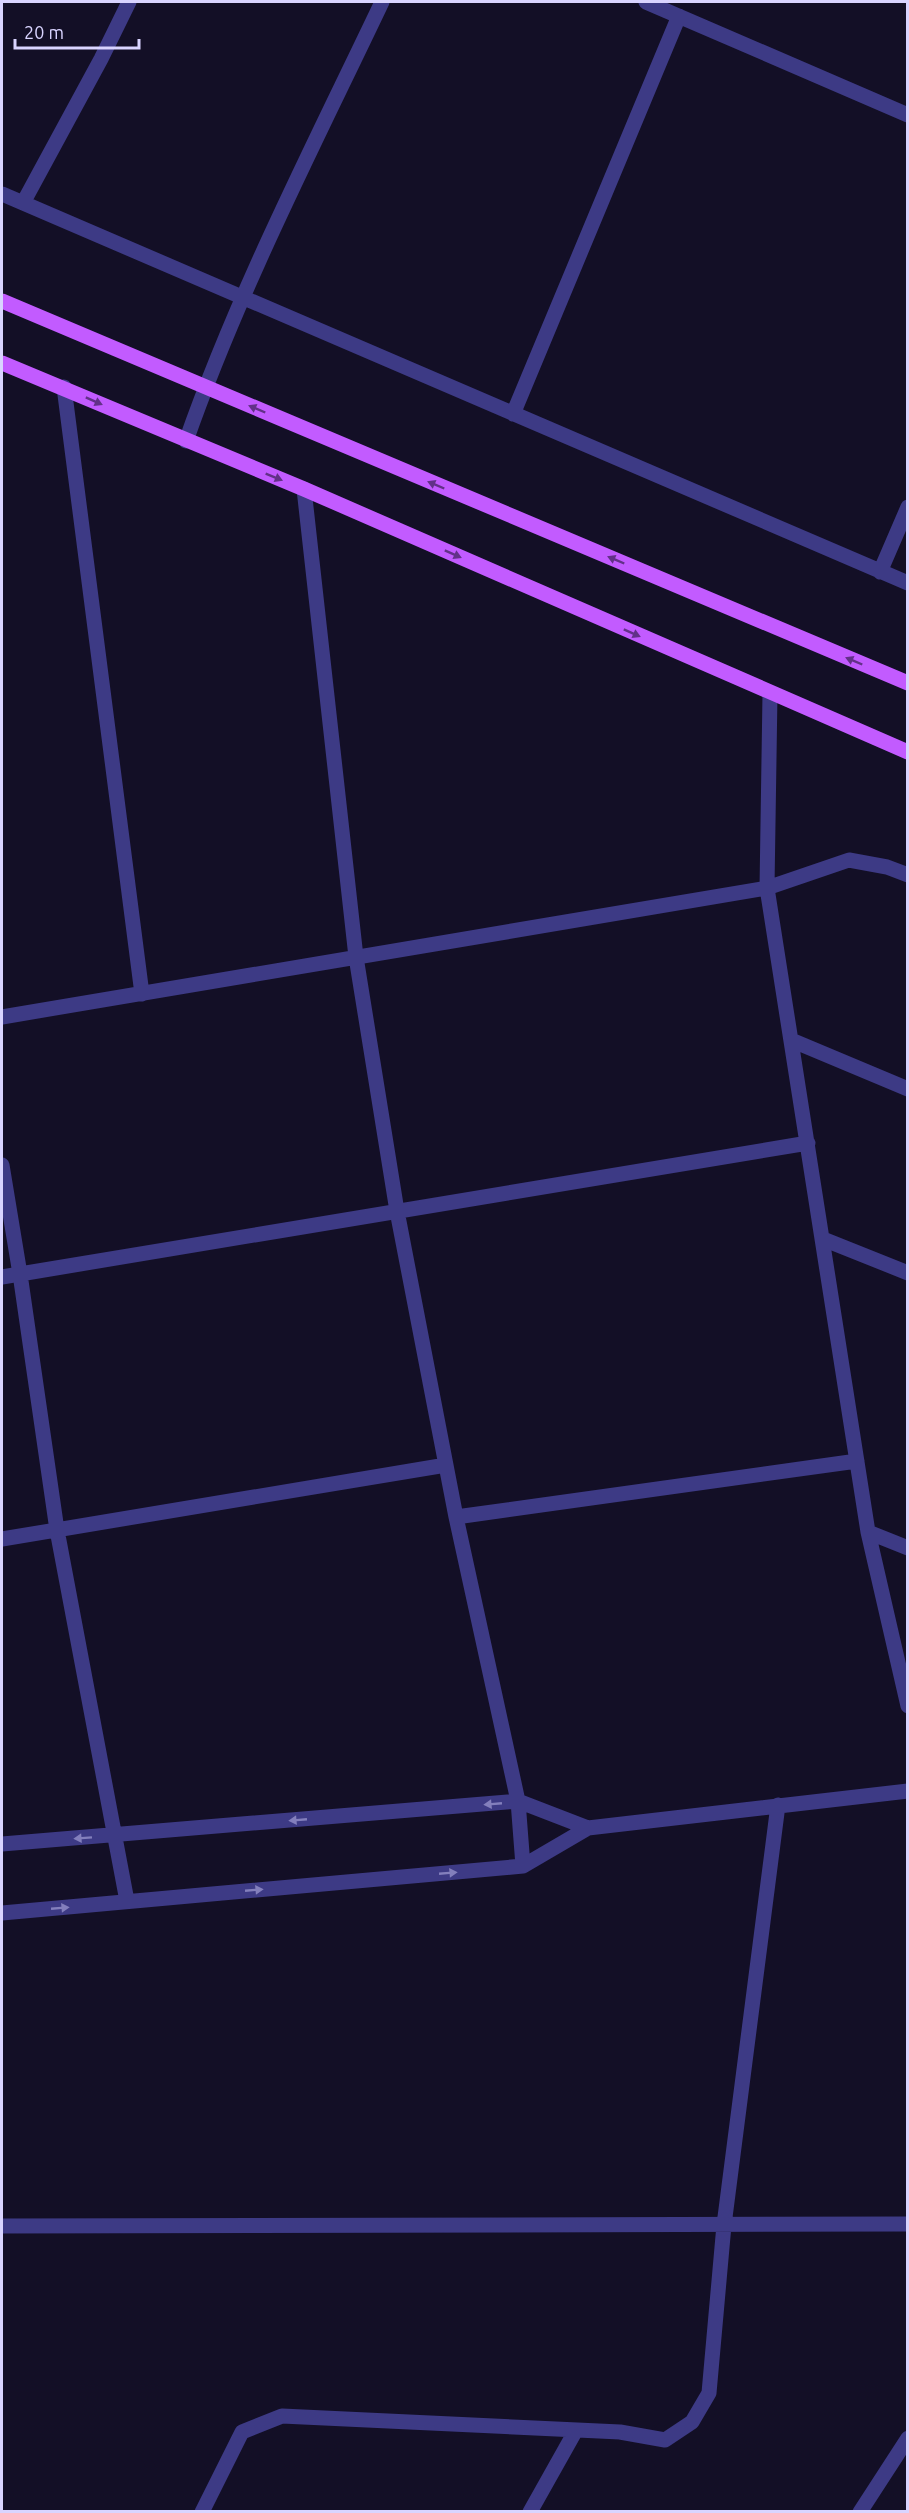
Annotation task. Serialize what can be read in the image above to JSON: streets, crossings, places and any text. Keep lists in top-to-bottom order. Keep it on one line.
{"scale_bar":"20 m"}
